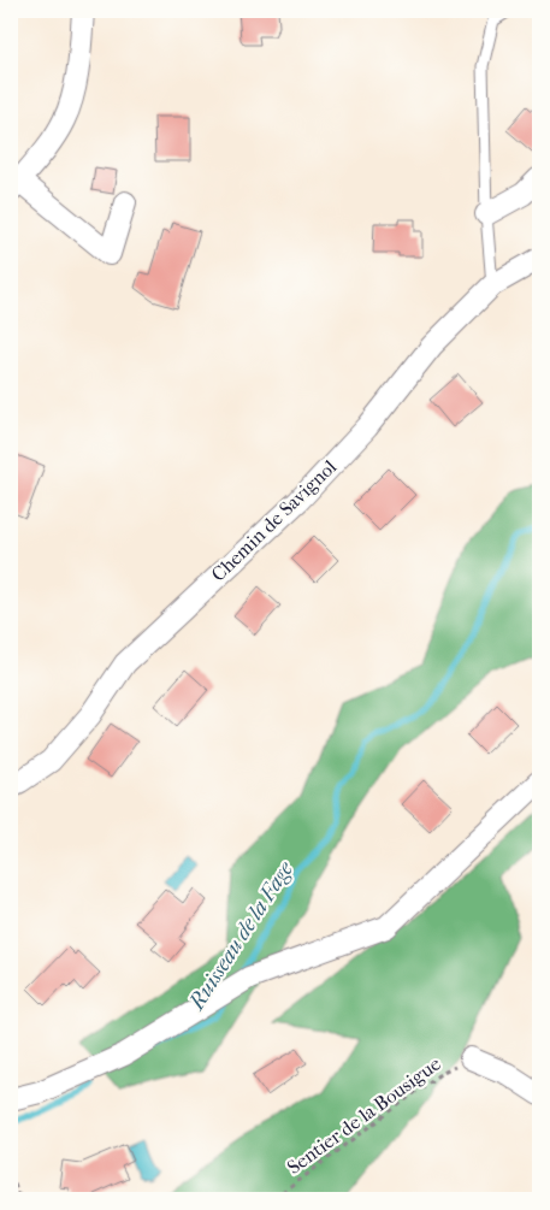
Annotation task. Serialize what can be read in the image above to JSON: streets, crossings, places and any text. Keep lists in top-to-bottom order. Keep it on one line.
{"streets":{"street":["Chemin de Savignol"],"path":["Sentier de la Bousigue"]},"water":["Ruisseau de la Fage"]}
